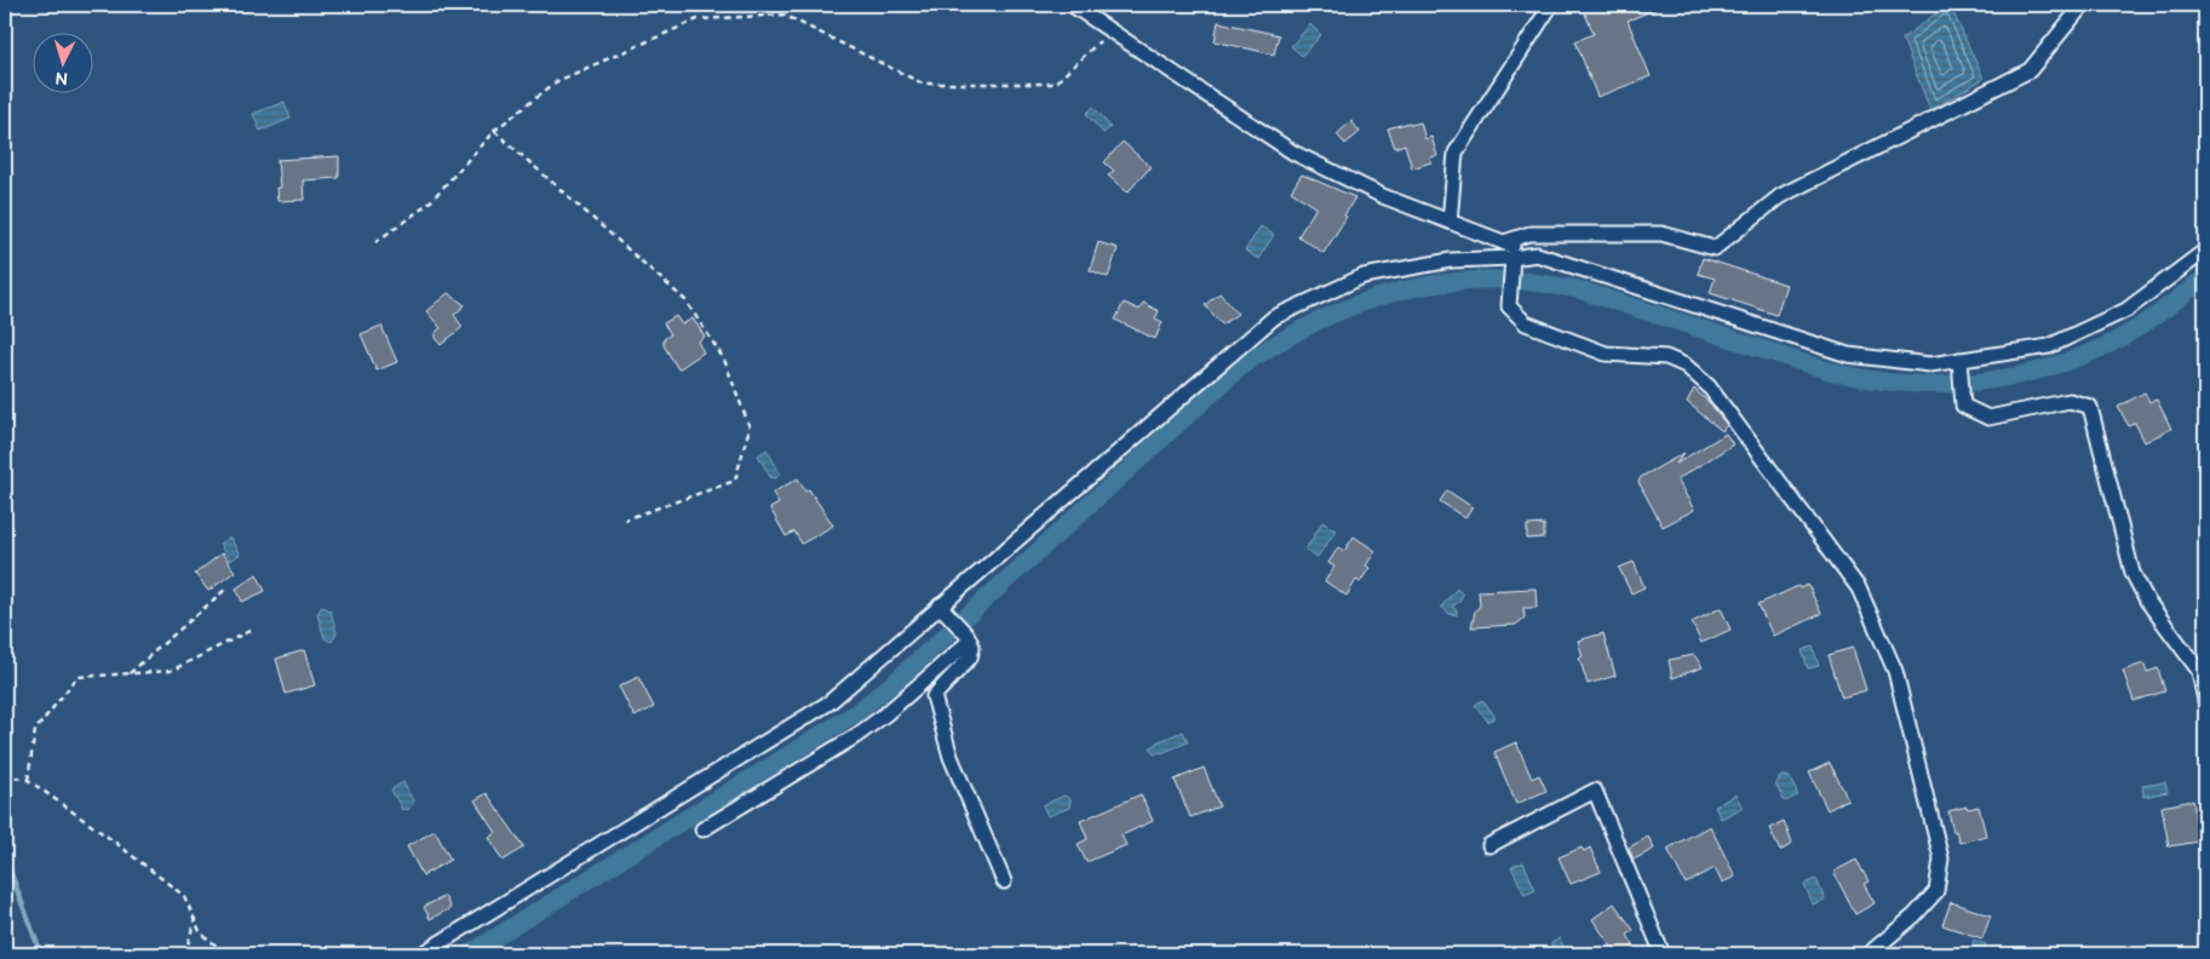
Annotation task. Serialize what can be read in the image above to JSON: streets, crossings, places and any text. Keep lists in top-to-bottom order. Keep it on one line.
{"north":"bottom"}
